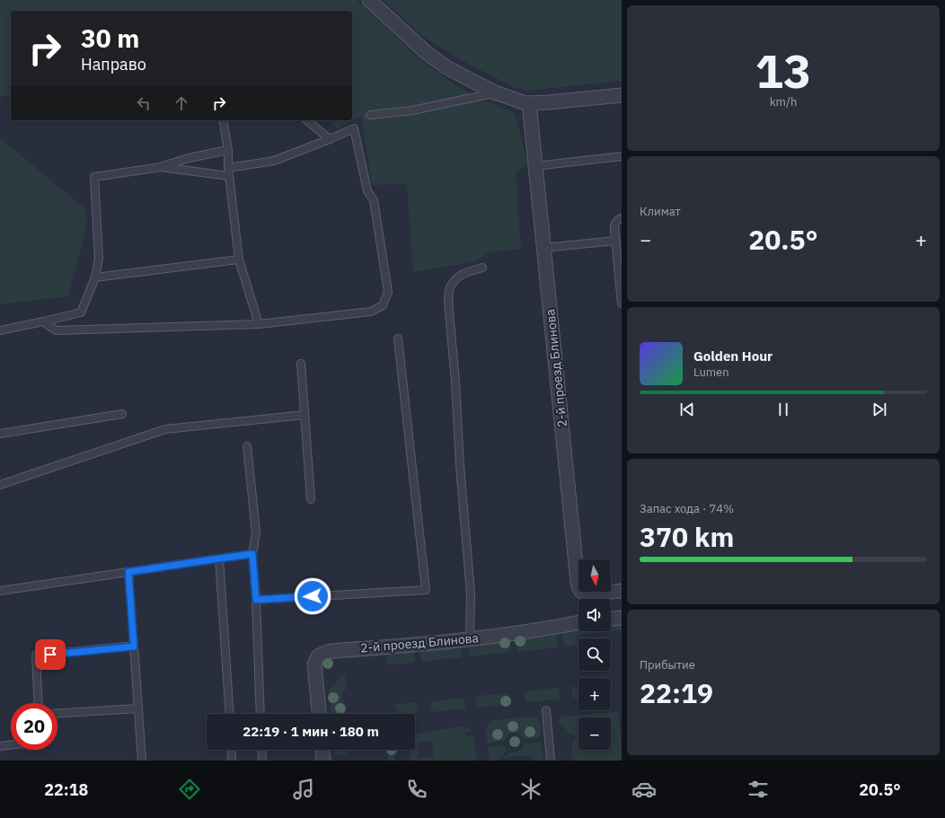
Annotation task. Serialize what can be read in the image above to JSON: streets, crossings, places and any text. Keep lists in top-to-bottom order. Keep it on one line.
{"streets":{"street":["2-й проезд Блинова"]},"north":"bottom","page":{"tile":[["13","km/h"],"Климат",["Запас хода · 74%","370 km"],["Прибытие","22:19"]],"turn":["30 m","Направо"],"heat":["−","20.5°","+"],"song":["Golden Hour","Lumen"],"map_buttons":["+","−"],"limit":"20","trip":"22:19 · 1 мин · 180 m","tabs":["22:18","20.5°"]}}
